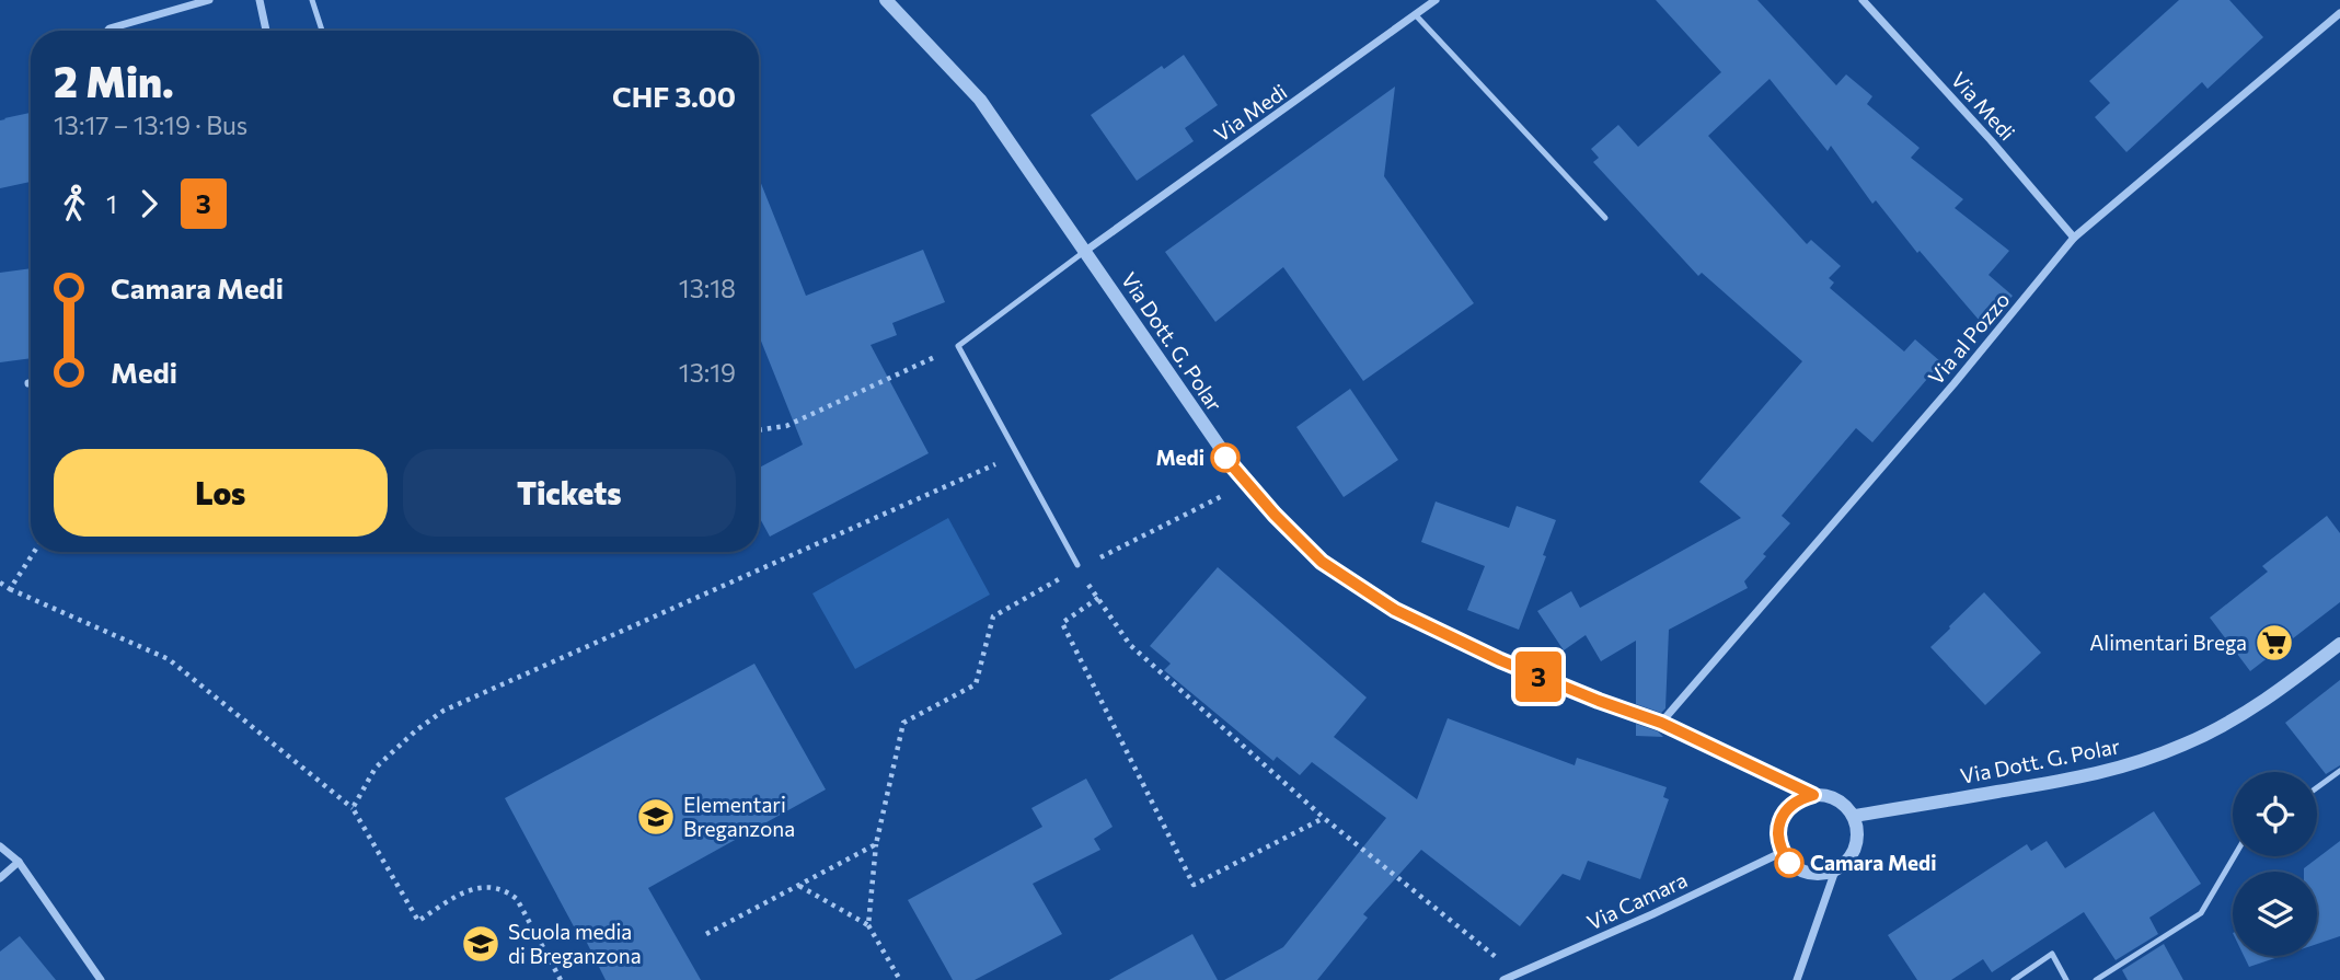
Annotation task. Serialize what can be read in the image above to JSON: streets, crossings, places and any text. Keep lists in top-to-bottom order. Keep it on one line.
{"streets":{"street":["Via Medi","Via al Pozzo","Via Dott. G. Polar","Via Camara"]},"crossings":[["Via Medi","Via al Pozzo"],["Via Medi","Via Dott. G. Polar"],["Via al Pozzo","Via Dott. G. Polar"],["Via Dott. G. Polar","Via Camara"]],"places":{"other":["Medi","Camara Medi"],"supermarket":["Alimentari Brega"],"school or university":["Elementari Breganzona","Scuola media di Breganzona"]},"lines":["bus line 3"],"page":{"on_map":"3","heading":["2 Min.","13:17 – 13:19 · Bus","CHF 3.00"],"legs":["1","3"],"list":[{"name":"Camara Medi","value":"13:18"},{"name":"Medi","value":"13:19"}],"buttons":["Los","Tickets"]}}
